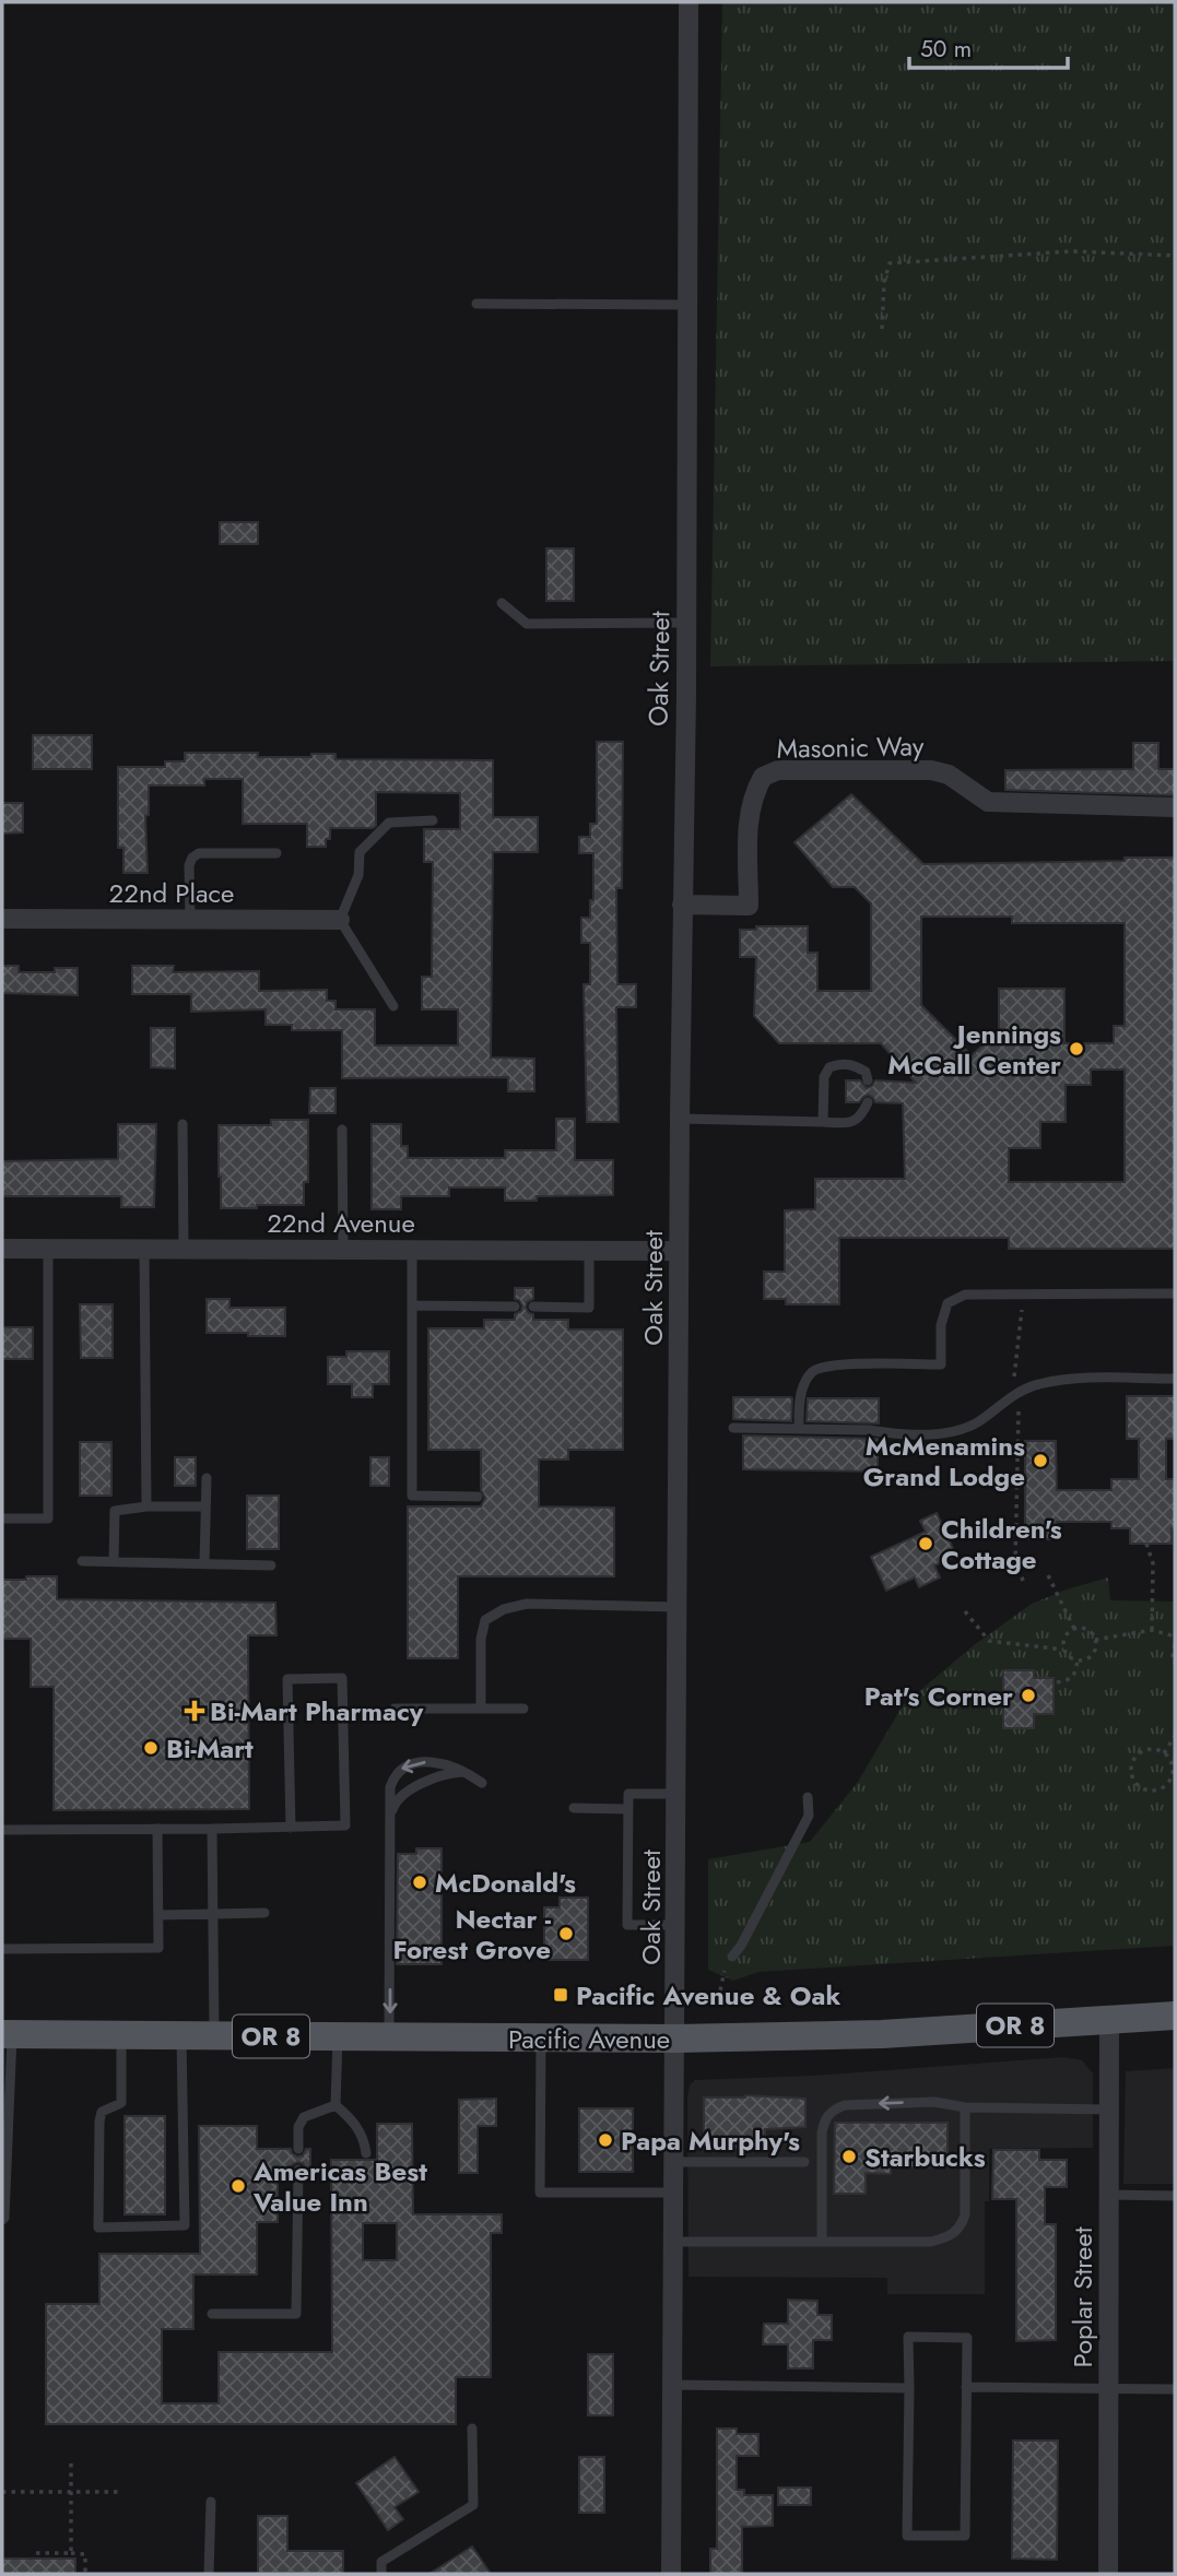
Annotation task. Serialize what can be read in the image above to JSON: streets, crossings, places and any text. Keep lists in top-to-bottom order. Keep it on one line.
{"streets":{"main road":["OR 8","Pacific Avenue"],"street":["Oak Street","Masonic Way","22nd Place","22nd Avenue","Poplar Street"]},"crossings":[["Oak Street","Masonic Way"],["Oak Street","22nd Avenue"],["Oak Street","Pacific Avenue"],["Pacific Avenue","Poplar Street"]],"places":{"other":["Jennings McCall Center","McMenamins Grand Lodge","Children's Cottage","Pat's Corner","Bi-Mart","McDonald's","Nectar - Forest Grove","Papa Murphy's","Starbucks","Americas Best Value Inn"],"health":["Bi-Mart Pharmacy"],"transit":["Pacific Avenue & Oak"]},"scale_bar":"50 m"}
